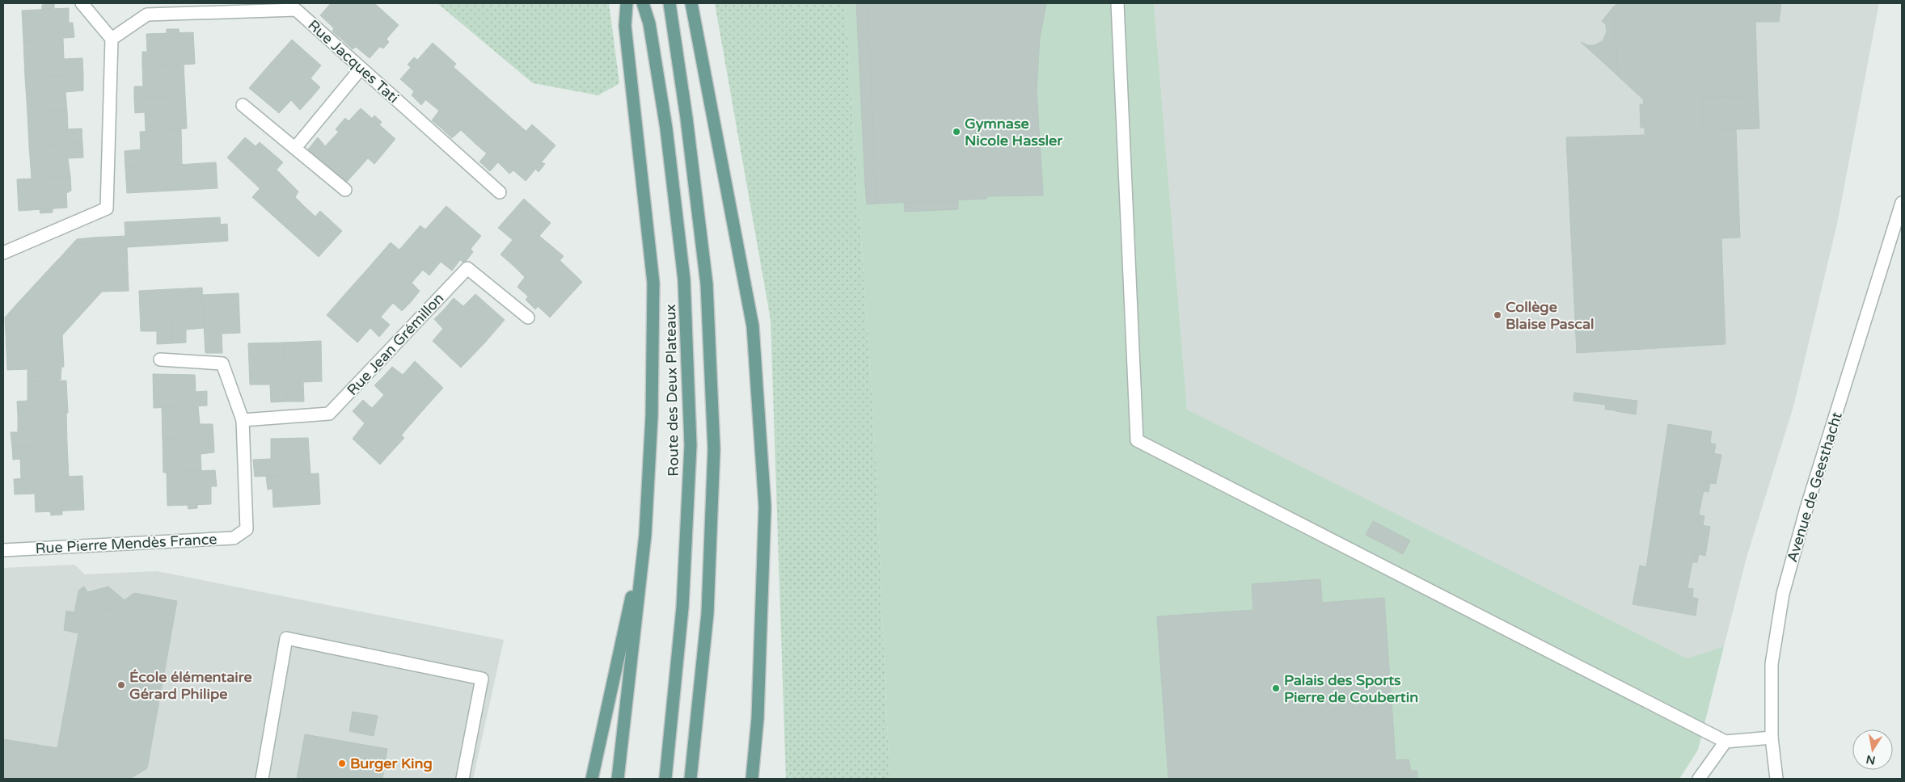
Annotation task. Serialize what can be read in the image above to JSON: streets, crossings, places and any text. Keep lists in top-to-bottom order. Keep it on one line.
{"streets":{"main road":["Route des Deux Plateaux"],"street":["Rue Jacques Tati","Rue Jean Grémillon","Avenue de Geesthacht","Rue Pierre Mendès France"]},"crossings":[["Rue Jean Grémillon","Rue Pierre Mendès France"]],"places":["Gymnase Nicole Hassler","Collège Blaise Pascal","École élémentaire Gérard Philipe","Palais des Sports Pierre de Coubertin","Burger King"],"north":"bottom"}
